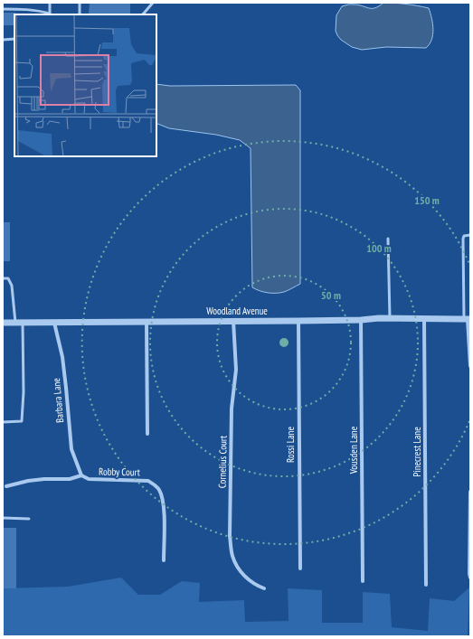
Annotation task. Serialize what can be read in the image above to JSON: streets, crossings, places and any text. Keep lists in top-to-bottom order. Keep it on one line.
{"streets":{"street":["Woodland Avenue","Barbara Lane","Rossi Lane","Vousden Lane","Pinecrest Lane","Cornelius Court","Robby Court"]},"crossings":[["Woodland Avenue","Barbara Lane"],["Woodland Avenue","Rossi Lane"],["Woodland Avenue","Vousden Lane"],["Woodland Avenue","Pinecrest Lane"],["Woodland Avenue","Cornelius Court"],["Barbara Lane","Robby Court"]],"rings":["150 m","100 m","50 m"]}
